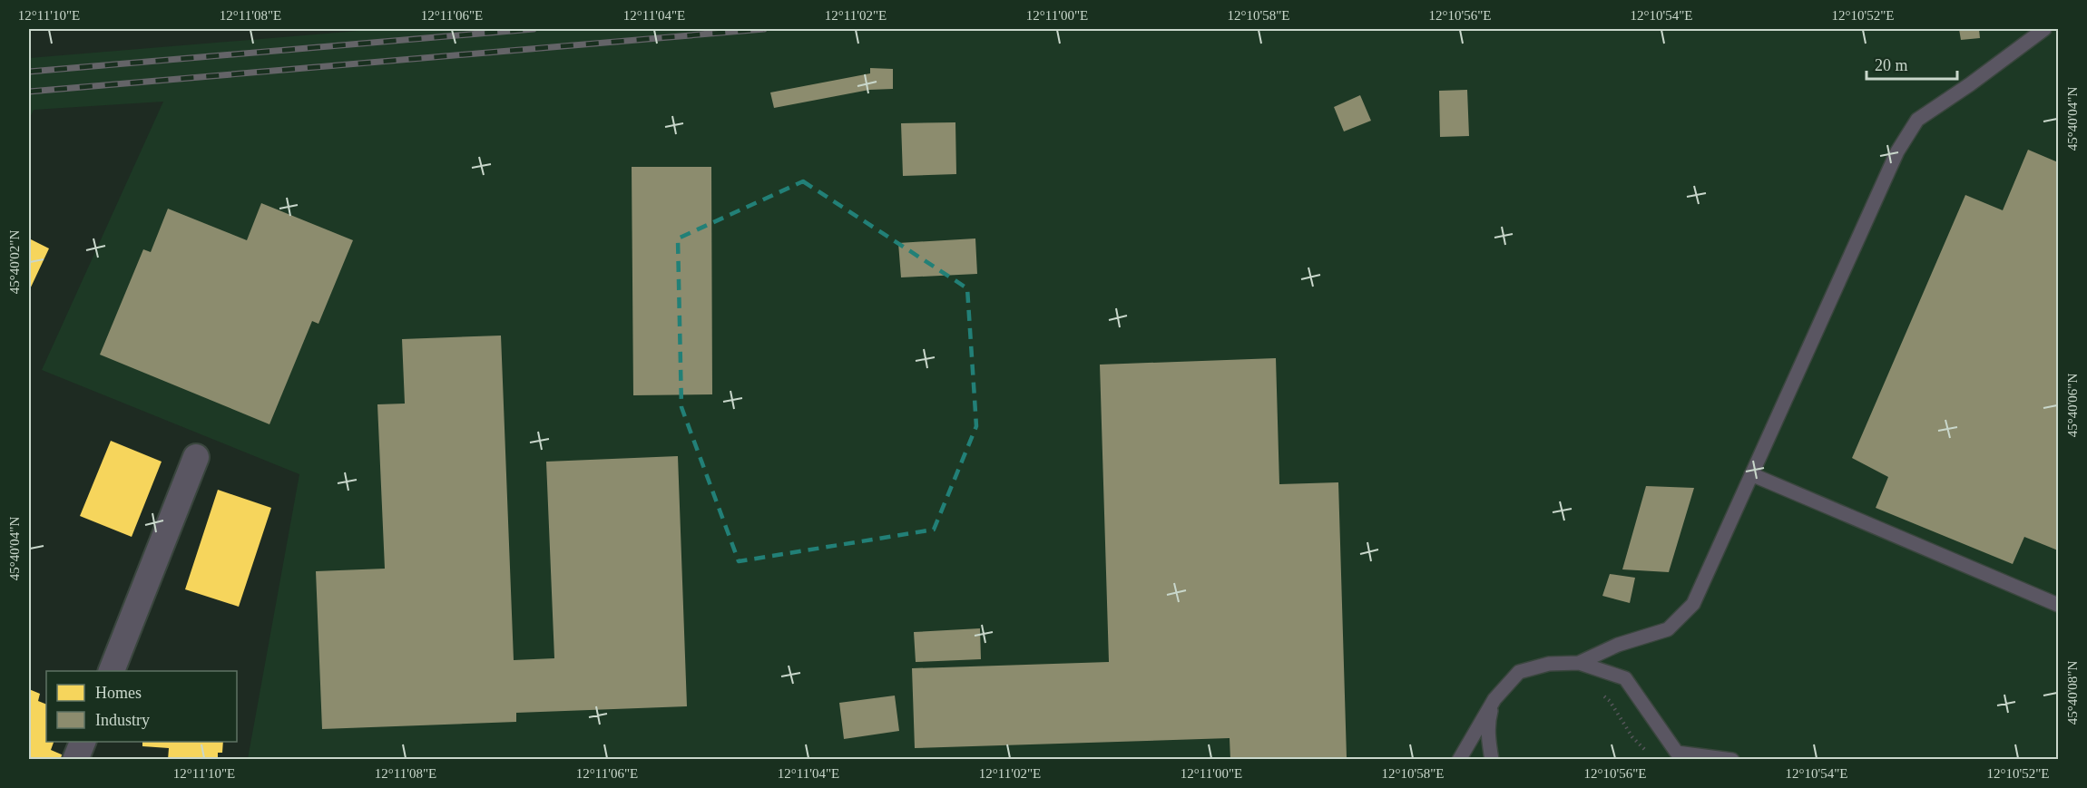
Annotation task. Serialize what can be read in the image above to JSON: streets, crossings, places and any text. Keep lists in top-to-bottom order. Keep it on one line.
{"legend":["Homes","Industry"],"scale_bar":"20 m","coordinates":["12°11'10\"E","12°11'08\"E","12°11'06\"E","12°11'04\"E","12°11'02\"E","12°11'00\"E","12°10'58\"E","12°10'56\"E","12°10'54\"E","12°10'52\"E","45°40'04\"N","45°40'02\"N","45°40'06\"N","45°40'08\"N"]}
